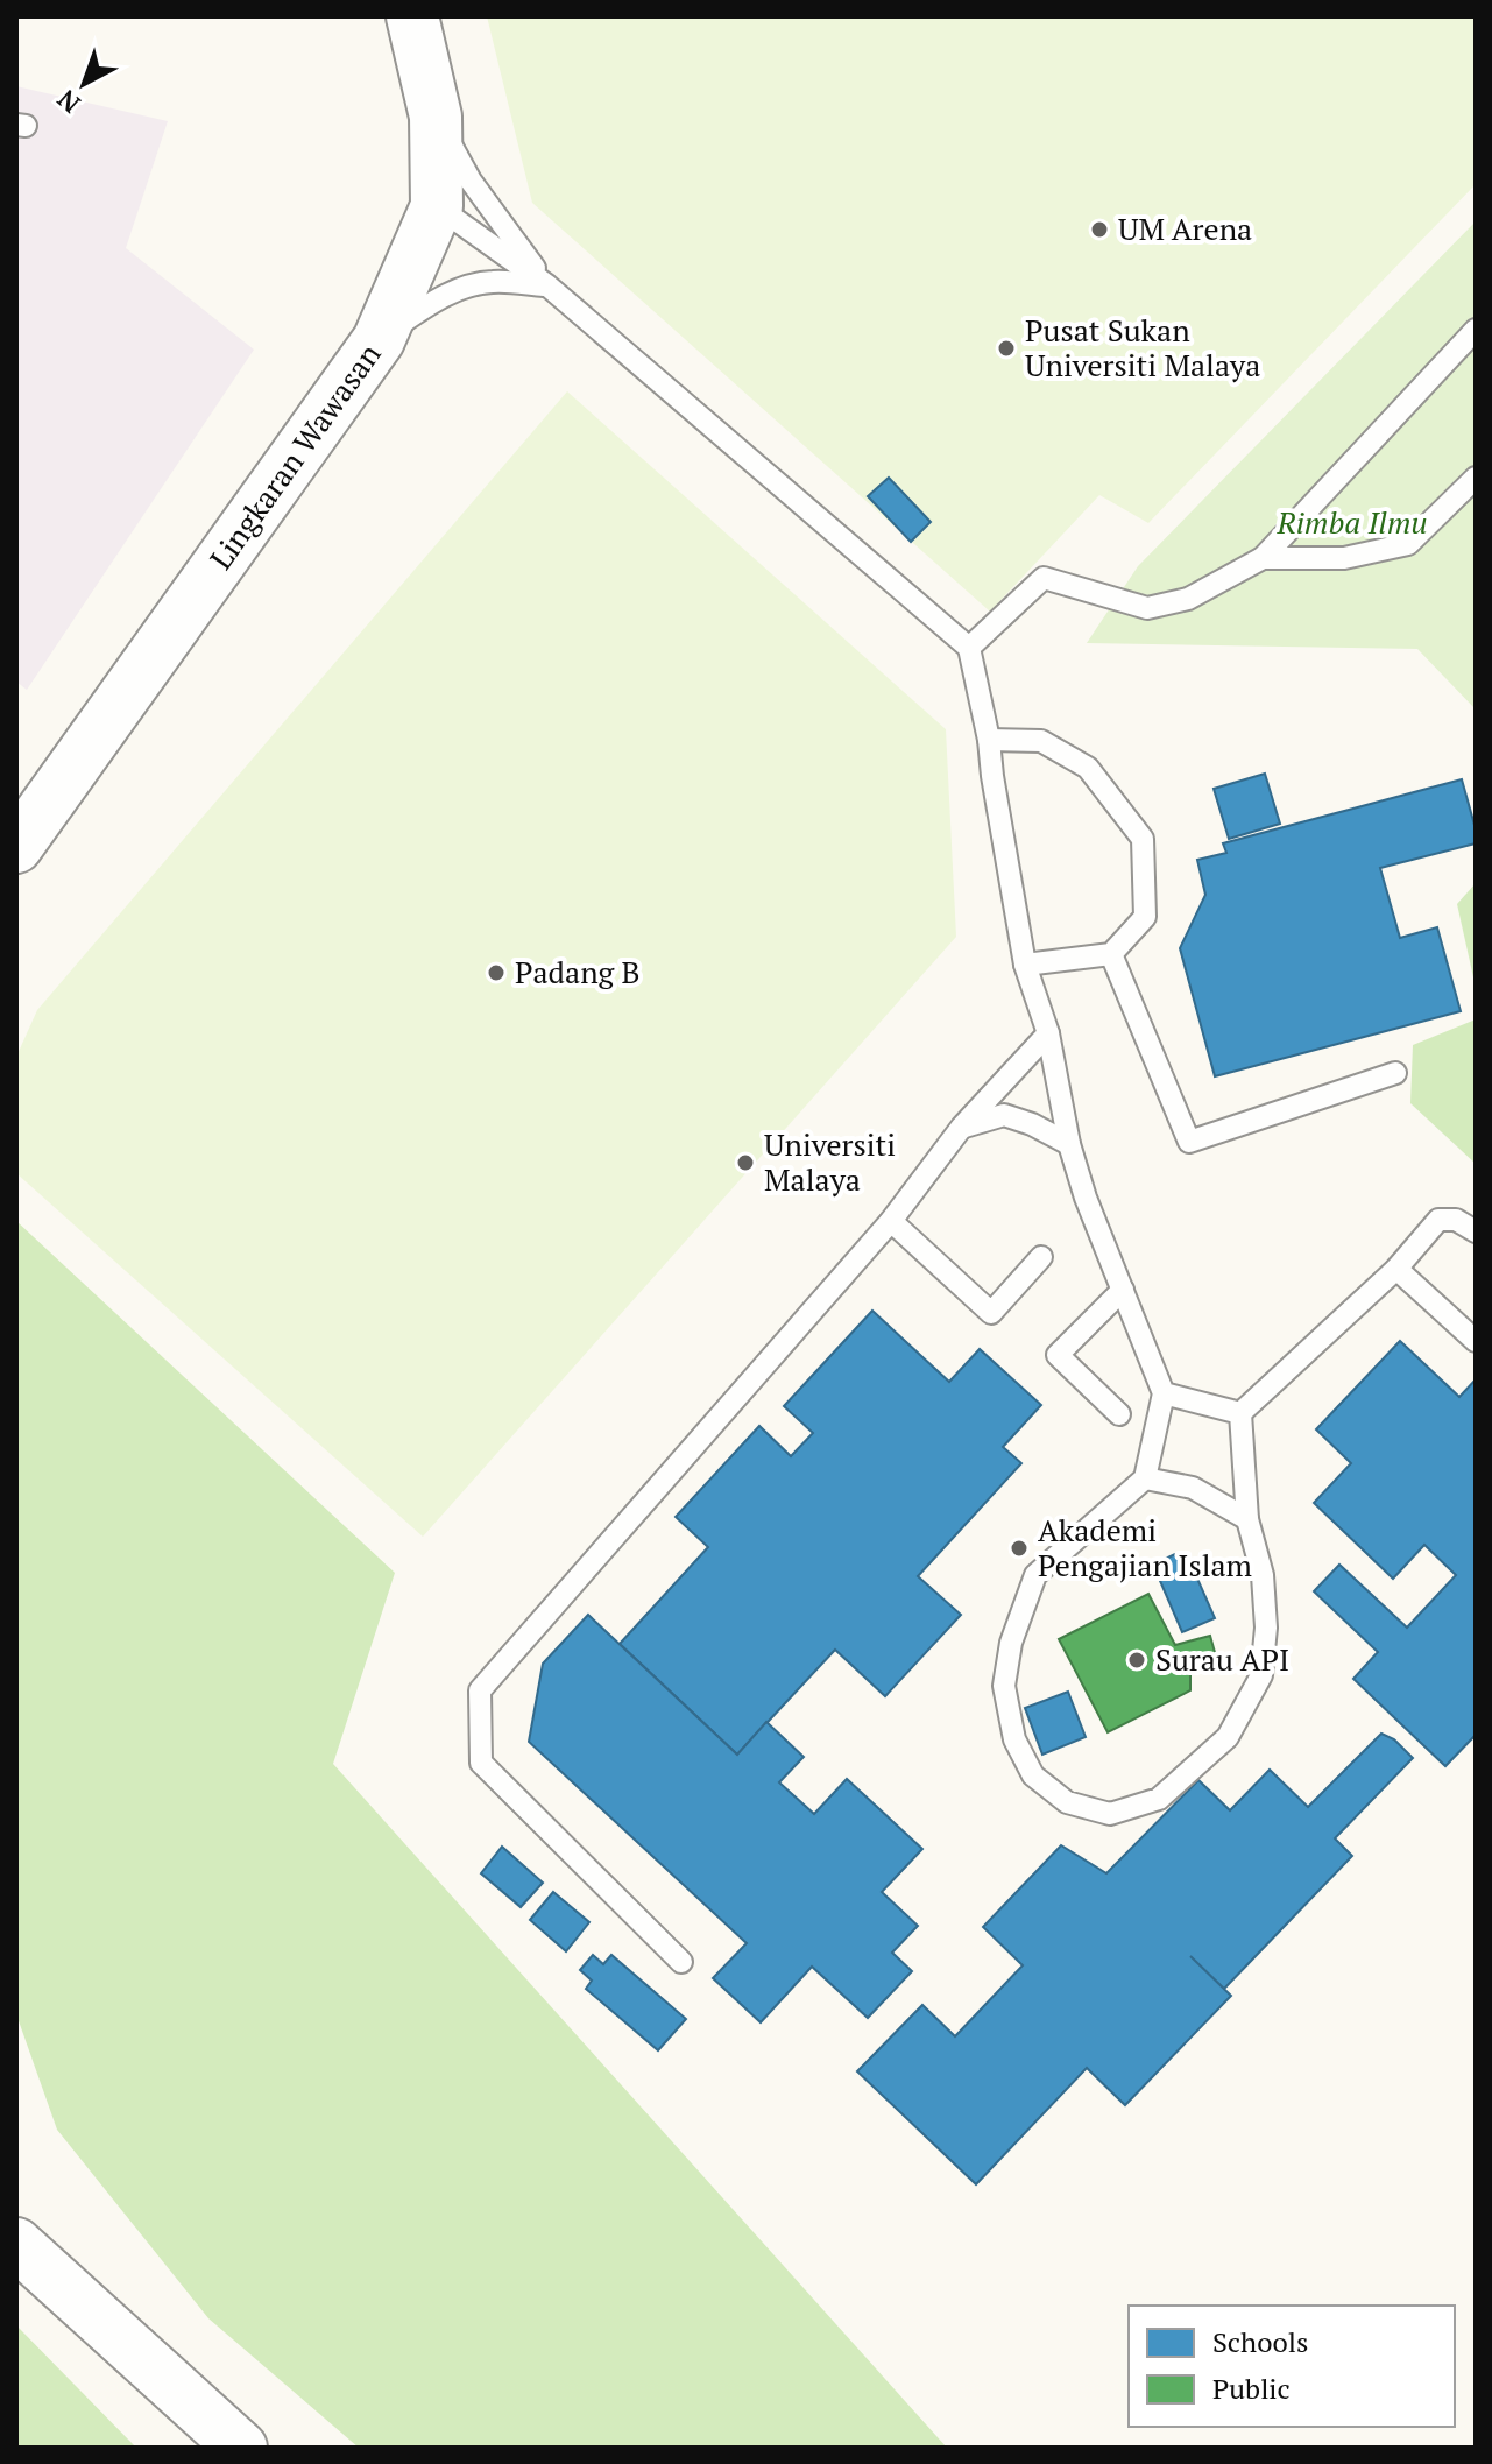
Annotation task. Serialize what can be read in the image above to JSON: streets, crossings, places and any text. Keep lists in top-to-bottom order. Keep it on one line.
{"streets":{"street":["Lingkaran Wawasan"]},"parks":["Rimba Ilmu"],"places":["UM Arena","Pusat Sukan Universiti Malaya","Padang B","Universiti Malaya","Akademi Pengajian Islam","Surau API"],"legend":["Schools","Public"],"north":"bottom left"}
